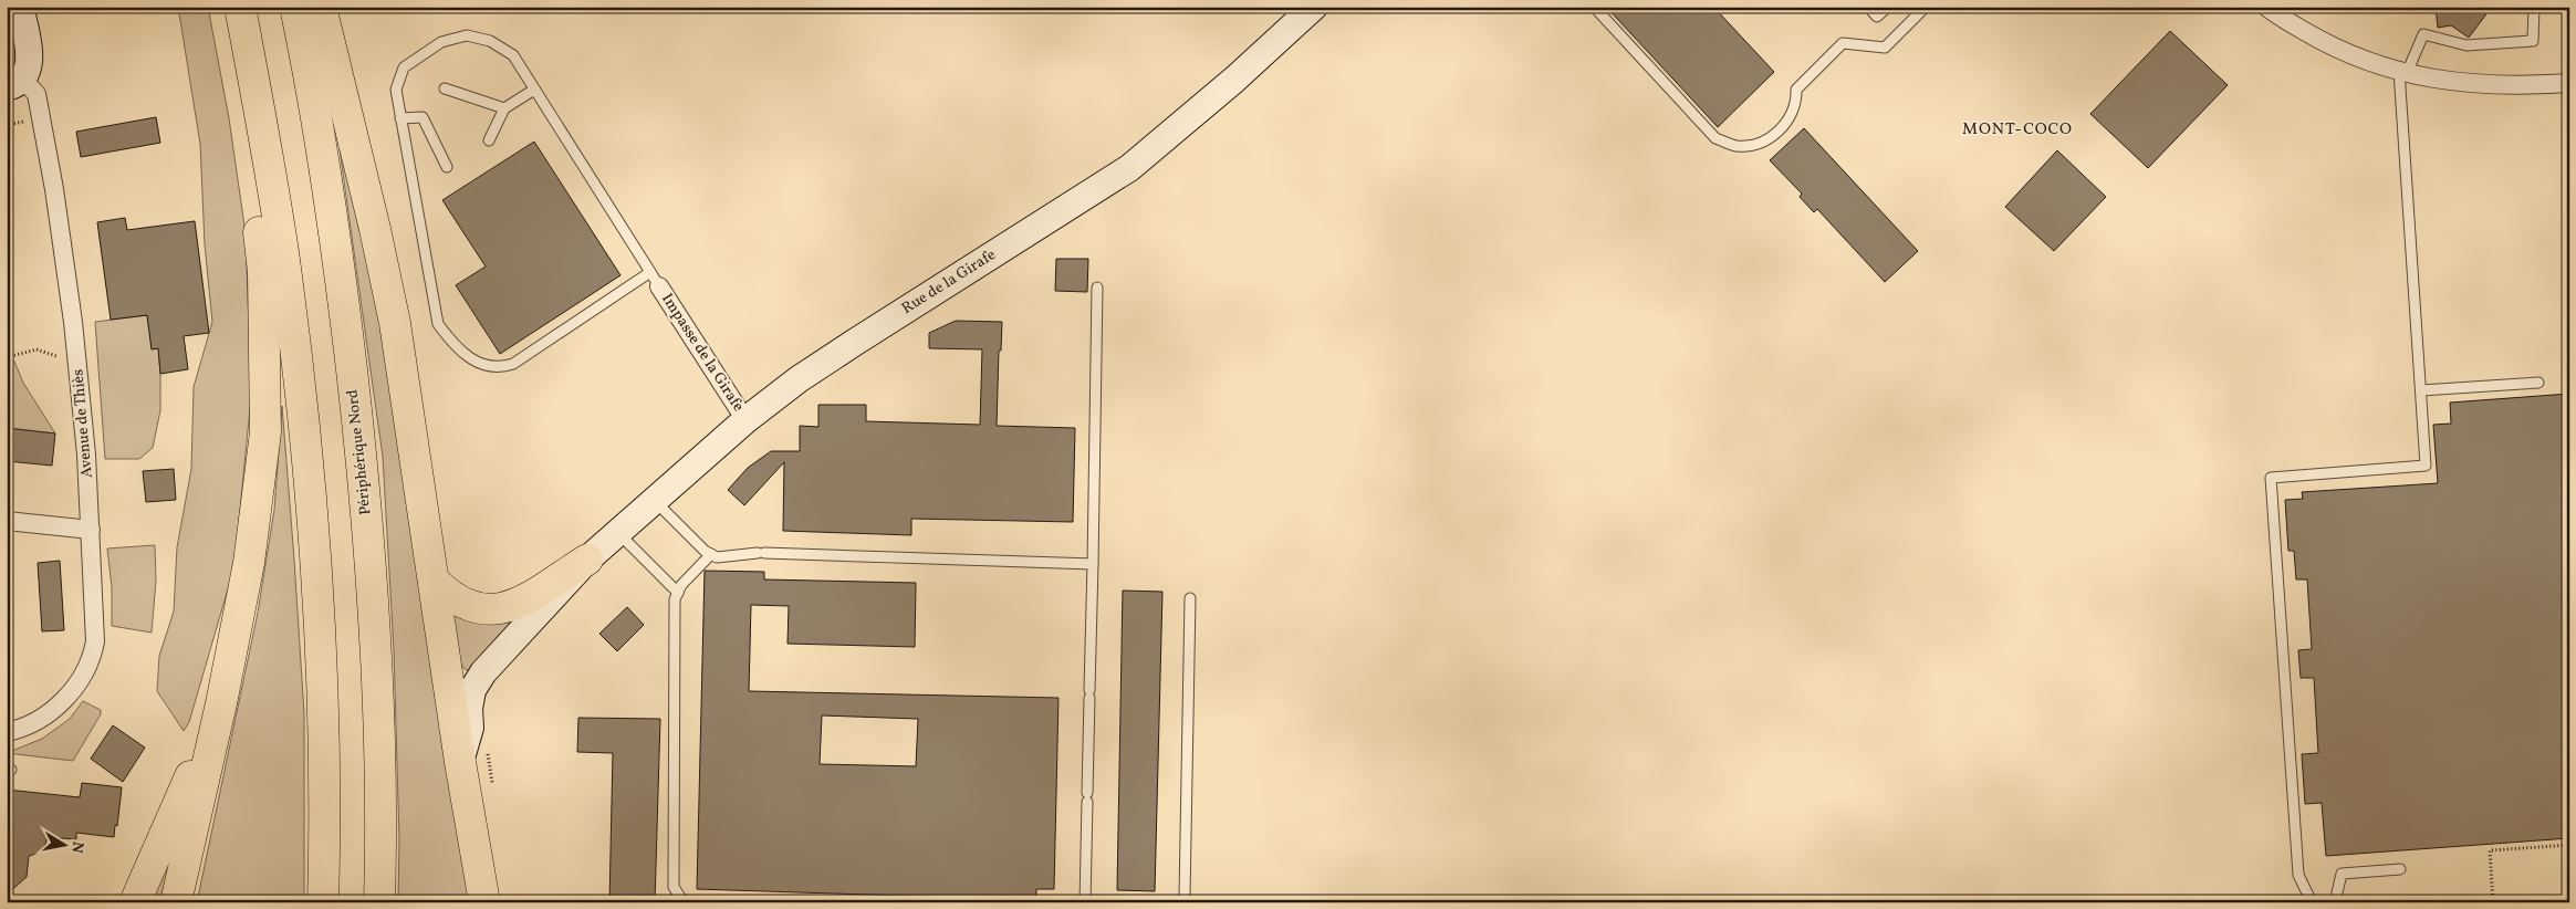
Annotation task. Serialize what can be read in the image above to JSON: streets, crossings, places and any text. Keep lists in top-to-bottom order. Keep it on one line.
{"streets":{"highway":["Périphérique Nord"],"street":["Rue de la Girafe","Impasse de la Girafe","Avenue de Thiès"]},"crossings":[["Rue de la Girafe","Impasse de la Girafe"]],"districts":["MONT-COCO"],"north":"right"}
